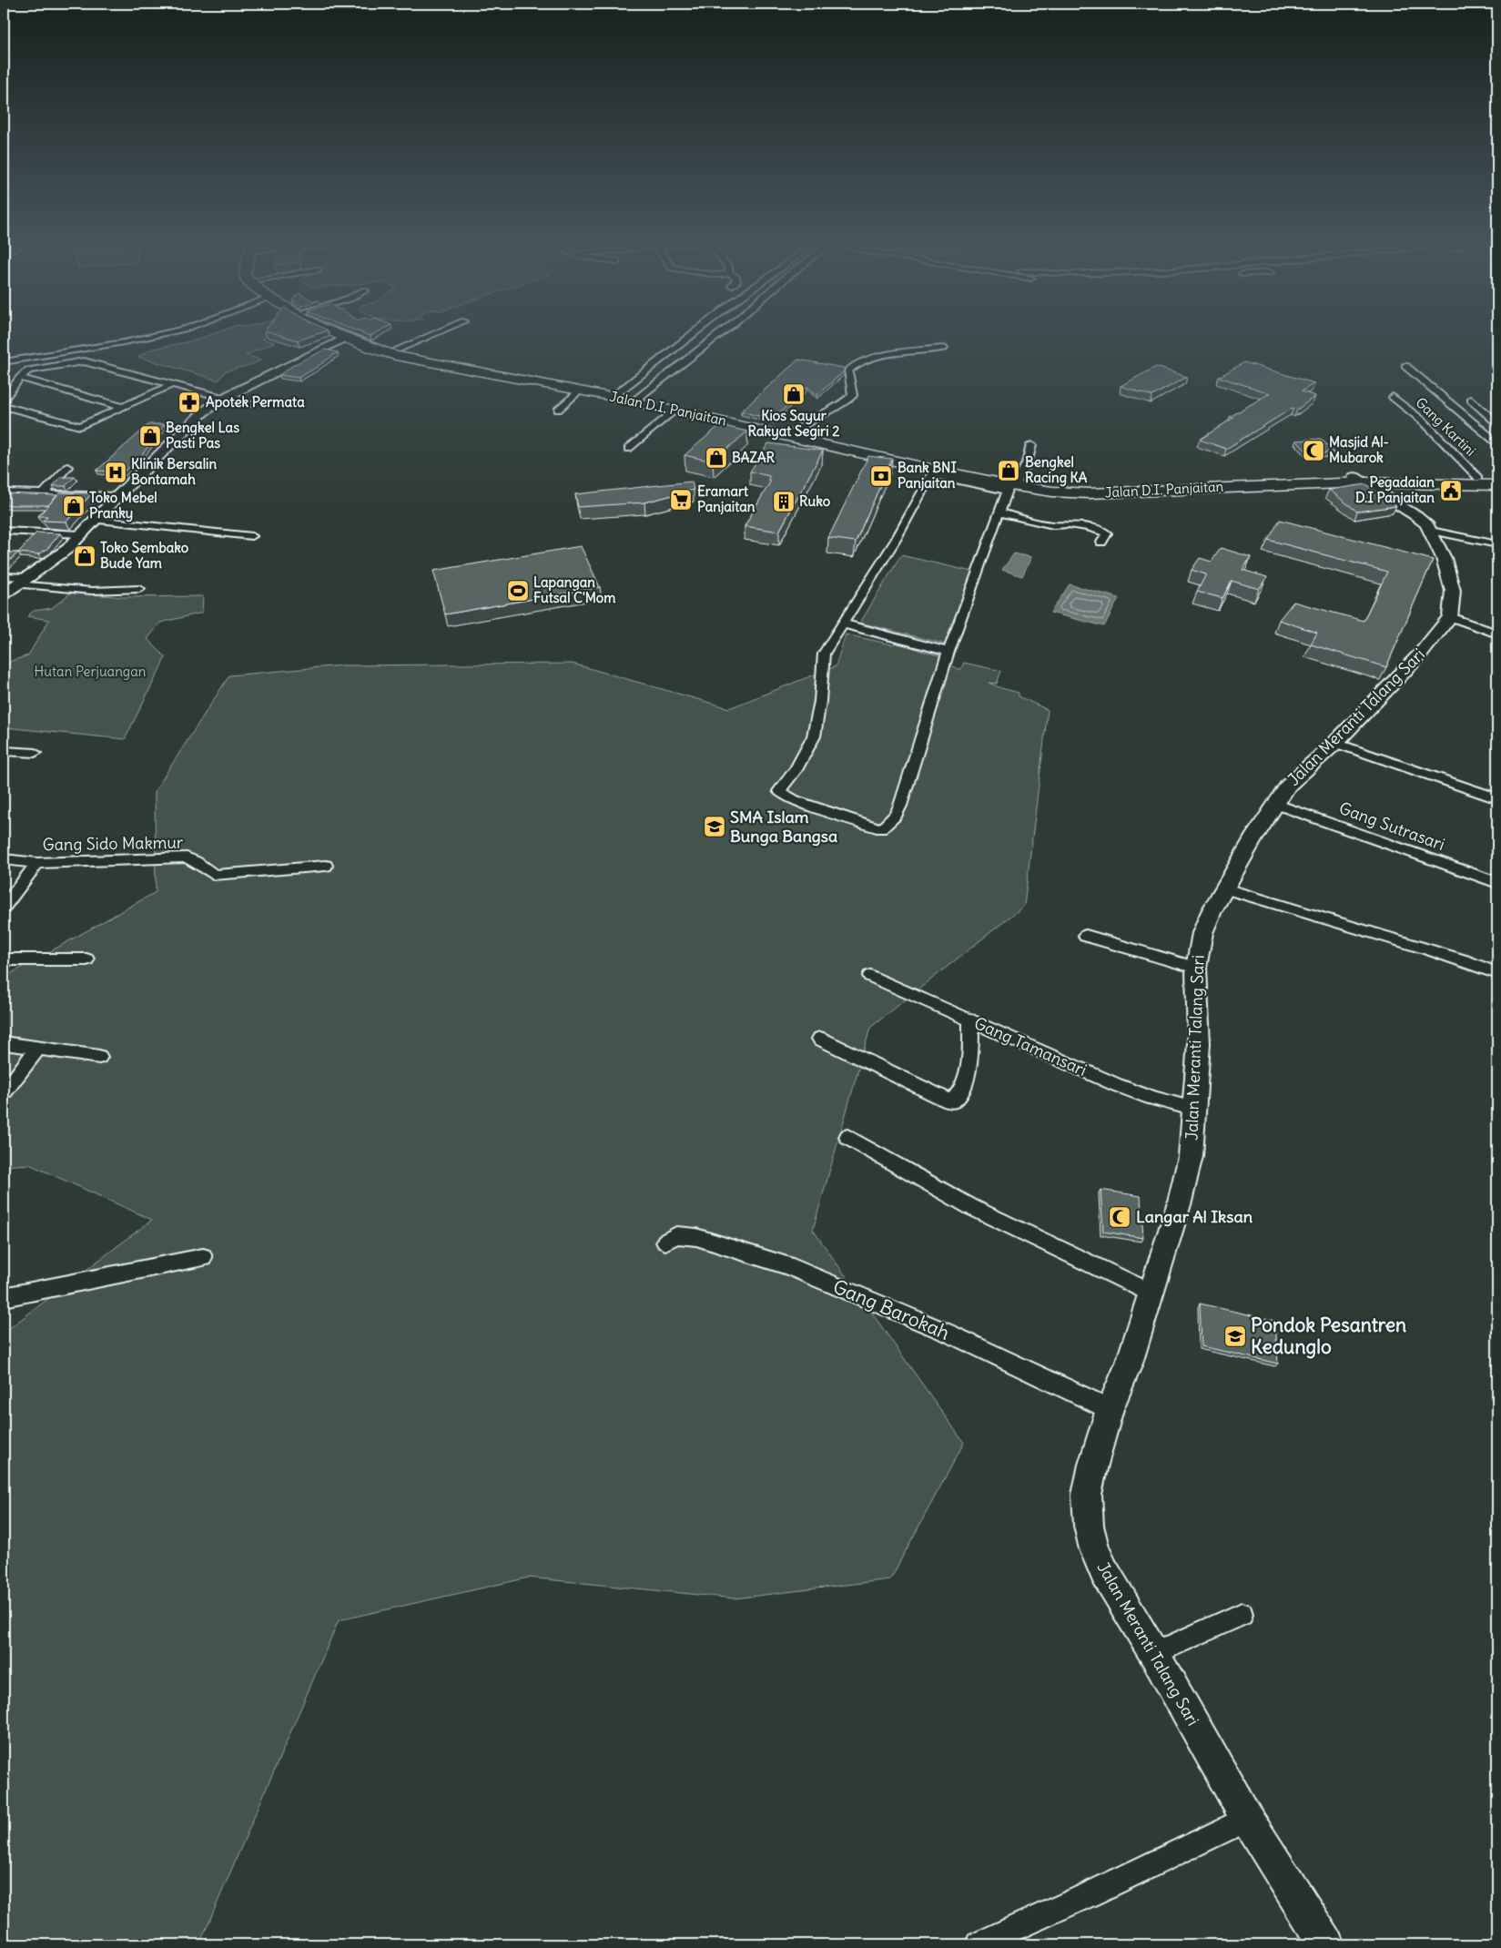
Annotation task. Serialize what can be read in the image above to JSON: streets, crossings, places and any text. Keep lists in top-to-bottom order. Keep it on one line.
{"streets":{"highway":["Jalan D.I. Panjaitan"],"street":["Gang Kartini","Jalan Meranti Talang Sari","Gang Sutrasari","Gang Sido Makmur","Gang Tamansari","Gang Barokah"]},"crossings":[["Jalan Meranti Talang Sari","Gang Sutrasari"],["Jalan Meranti Talang Sari","Gang Tamansari"],["Jalan Meranti Talang Sari","Gang Barokah"]],"parks":["Hutan Perjuangan"],"places":{"shop":["Kios Sayur Rakyat Segiri 2","Bengkel Las Pasti Pas","BAZAR","Bengkel Racing KA","Toko Mebel Pranky","Toko Sembako Bude Yam"],"pharmacy":["Apotek Permata"],"mosque":["Masjid Al- Mubarok","Langar Al Iksan"],"hospital":["Klinik Bersalin Bontamah"],"bank":["Bank BNI Panjaitan"],"public building":["Pegadaian D.I Panjaitan"],"supermarket":["Eramart Panjaitan"],"building":["Ruko"],"sports":["Lapangan Futsal C'Mom"],"school or university":["SMA Islam Bunga Bangsa","Pondok Pesantren Kedunglo"]}}
